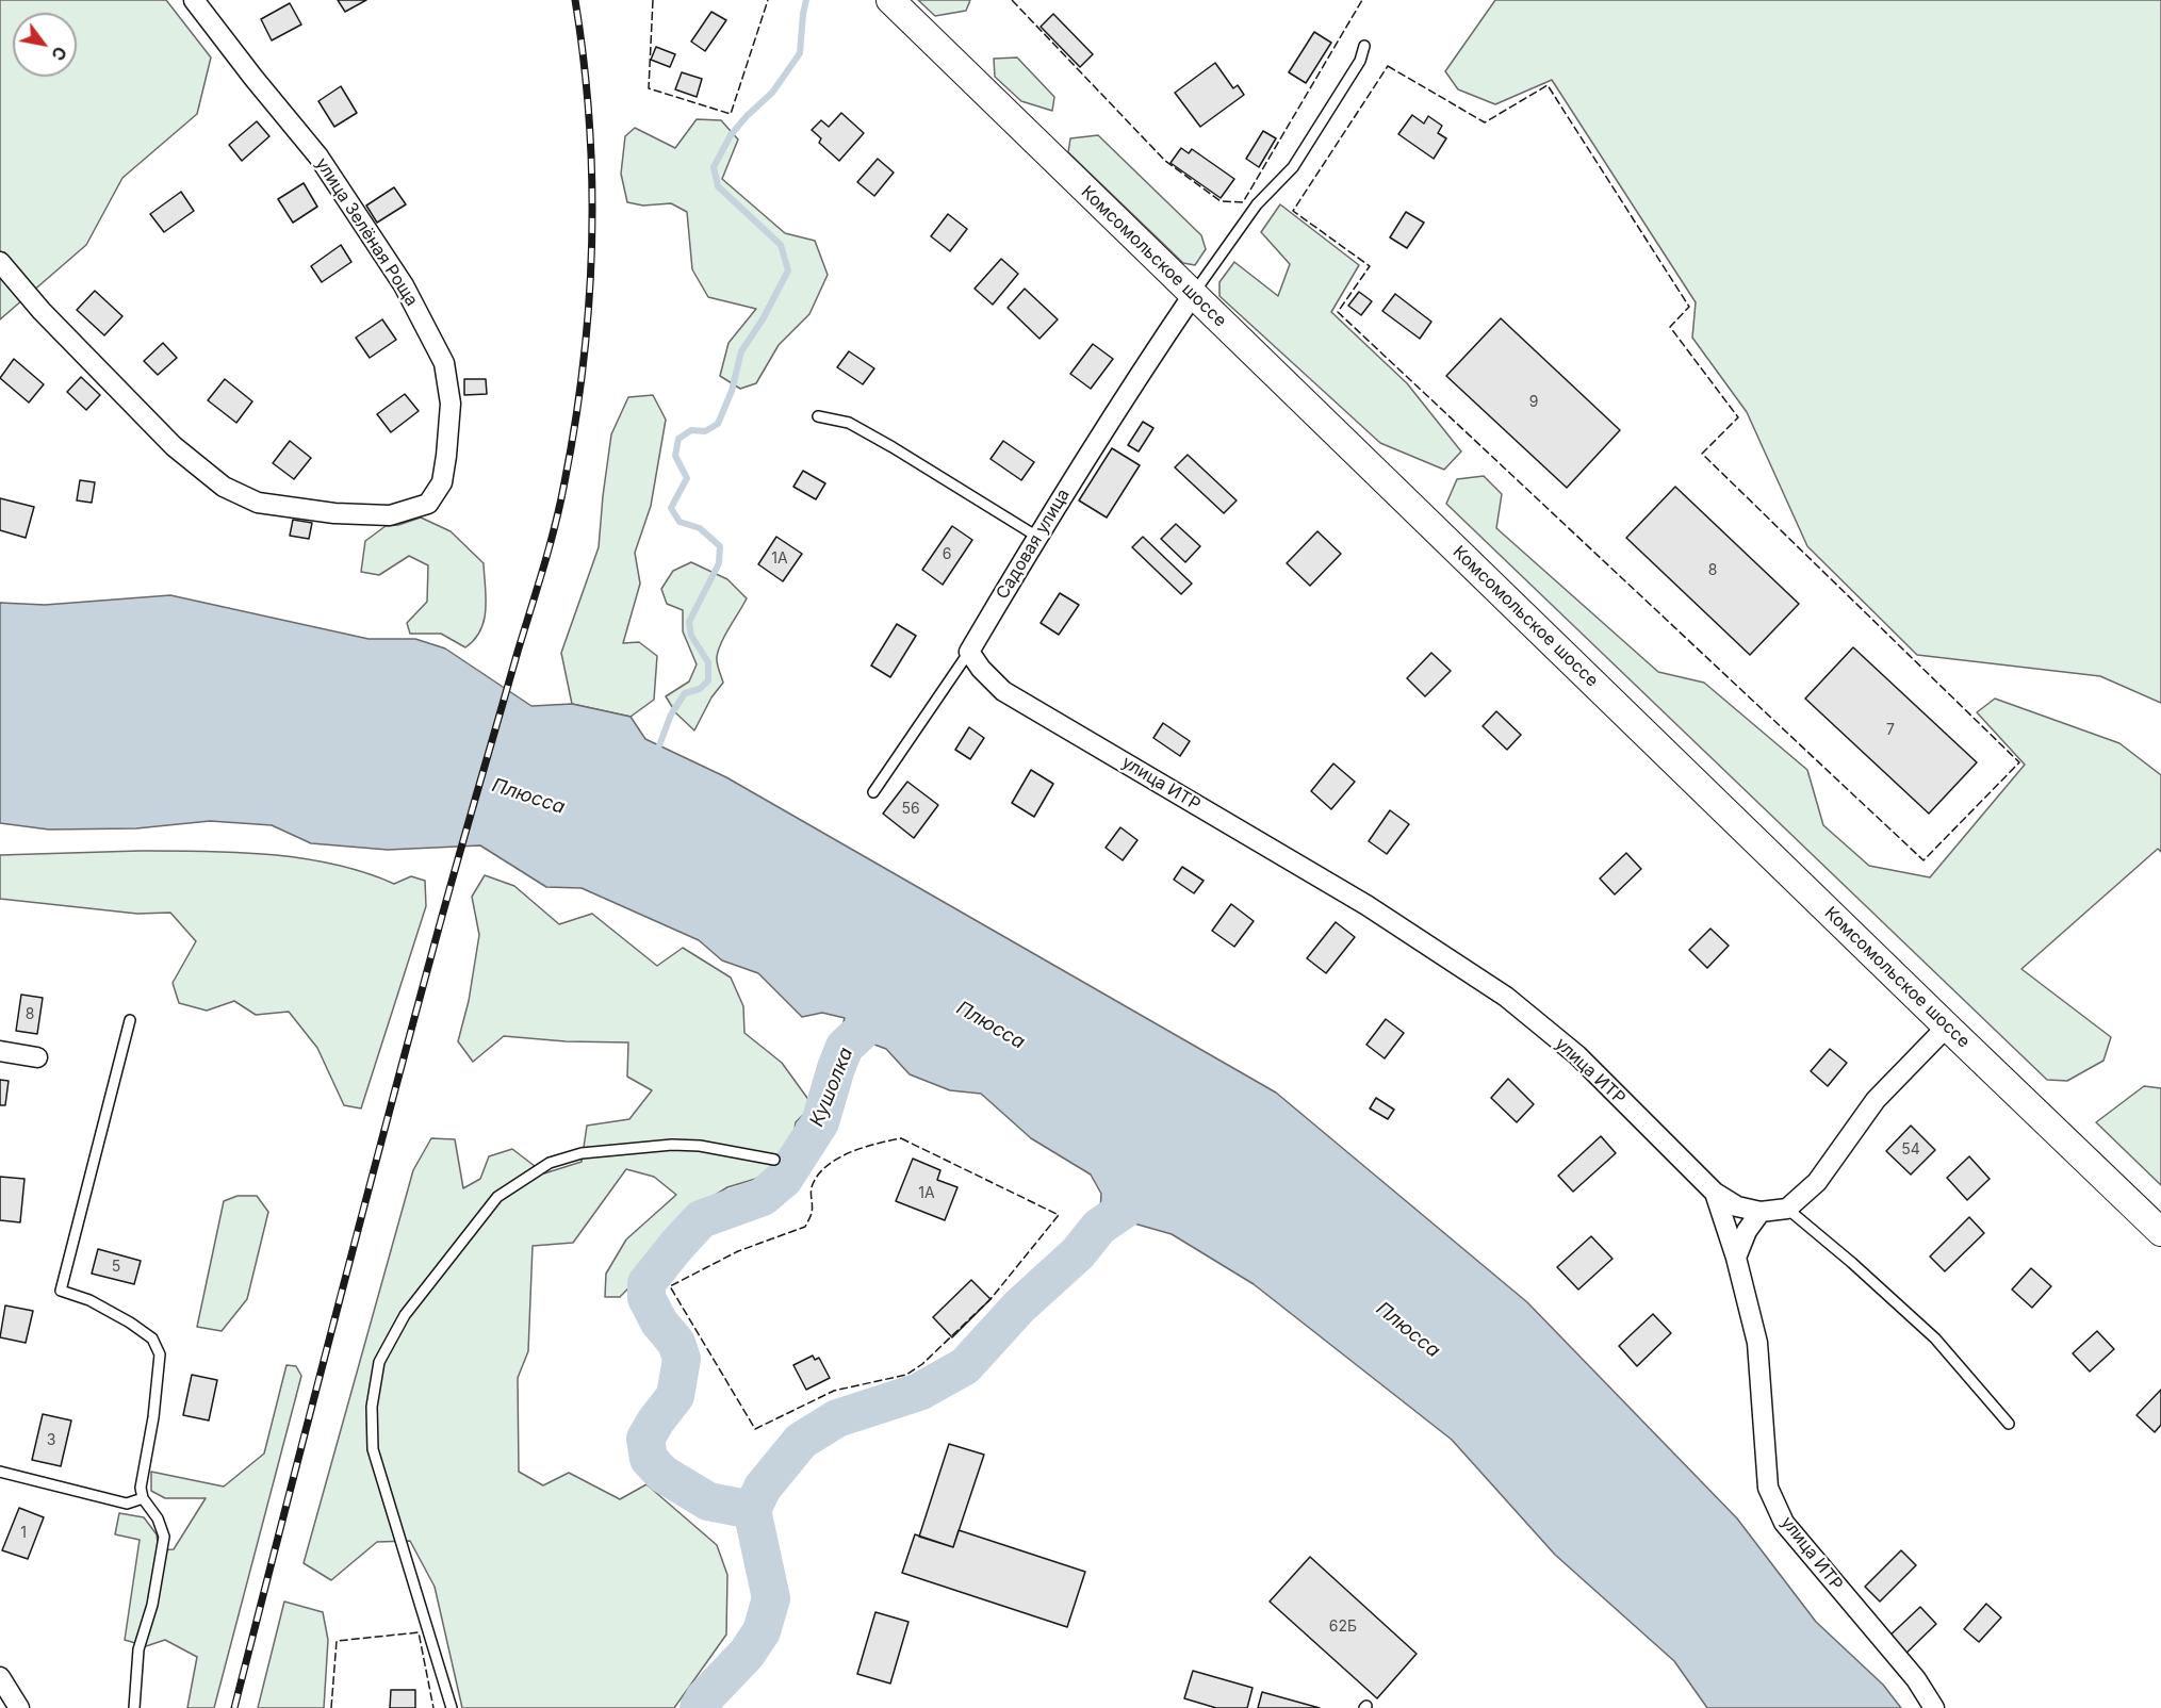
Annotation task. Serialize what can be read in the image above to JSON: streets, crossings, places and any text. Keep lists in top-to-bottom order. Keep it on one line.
{"streets":{"main road":["Комсомольское шоссе"],"street":["улица Зелёная Роща","Садовая улица","улица ИТР"]},"crossings":[["Комсомольское шоссе","Садовая улица"],["Садовая улица","улица ИТР"]],"water":["Плюсса","Кушолка"],"house_numbers":["9","6","1А","8","7","56","8","54","1А","5","3","1","62Б"],"north":"bottom right"}
